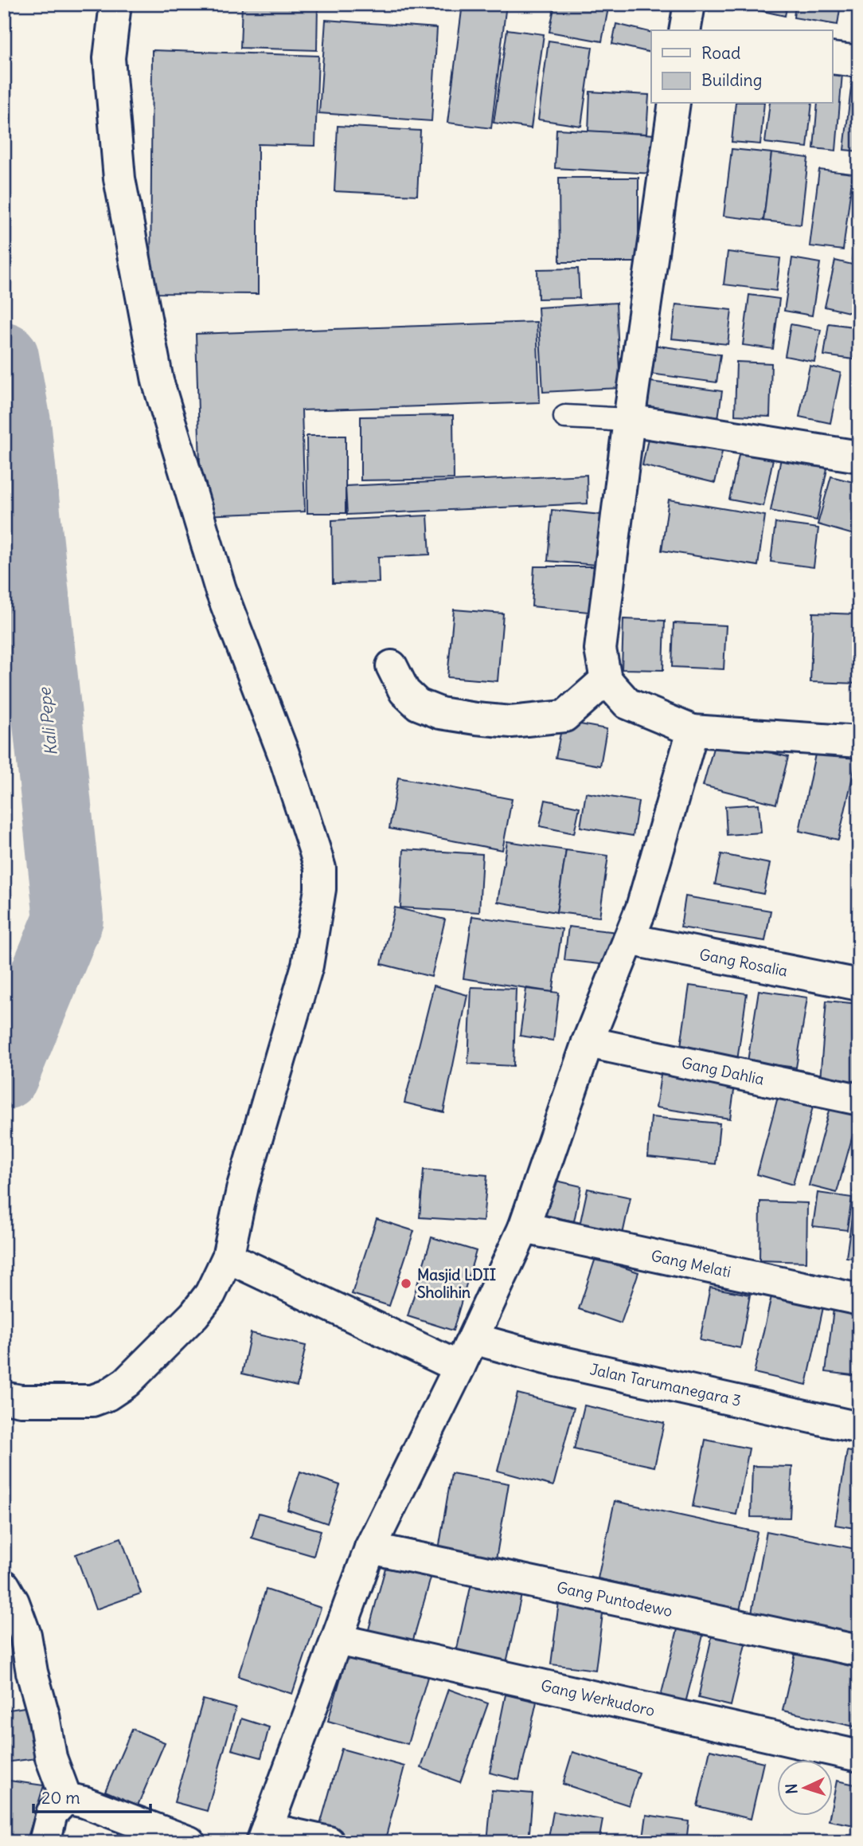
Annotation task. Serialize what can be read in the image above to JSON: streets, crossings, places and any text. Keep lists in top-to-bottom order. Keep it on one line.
{"streets":{"street":["Gang Rosalia","Gang Dahlia","Gang Melati","Jalan Tarumanegara 3","Gang Puntodewo","Gang Werkudoro"]},"water":["Kali Pepe"],"places":["Masjid LDII Sholihin"],"legend":["Road","Building"],"scale_bar":"20 m","north":"left"}
